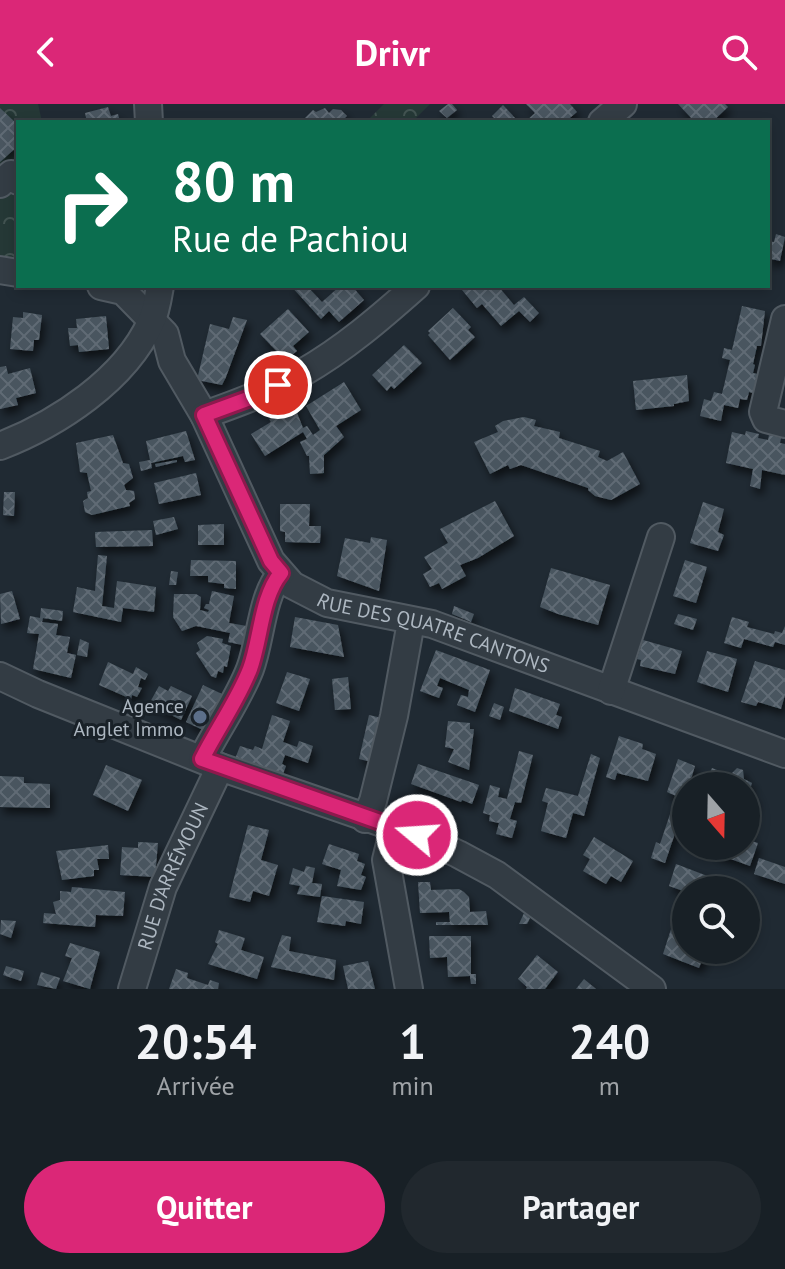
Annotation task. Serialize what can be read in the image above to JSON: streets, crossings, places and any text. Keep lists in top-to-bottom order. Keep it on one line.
{"streets":{"street":["RUE DES QUATRE CANTONS","RUE D'ARRÉMOUN"]},"crossings":[["RUE DES QUATRE CANTONS","RUE D'ARRÉMOUN"]],"places":["Agence Anglet Immo"],"north":"bottom","page":{"header":"Drivr","turn":["80 m","Rue de Pachiou"],"eta":["20:54","Arrivée","1","min","240","m"],"buttons":["Quitter","Partager"]}}
